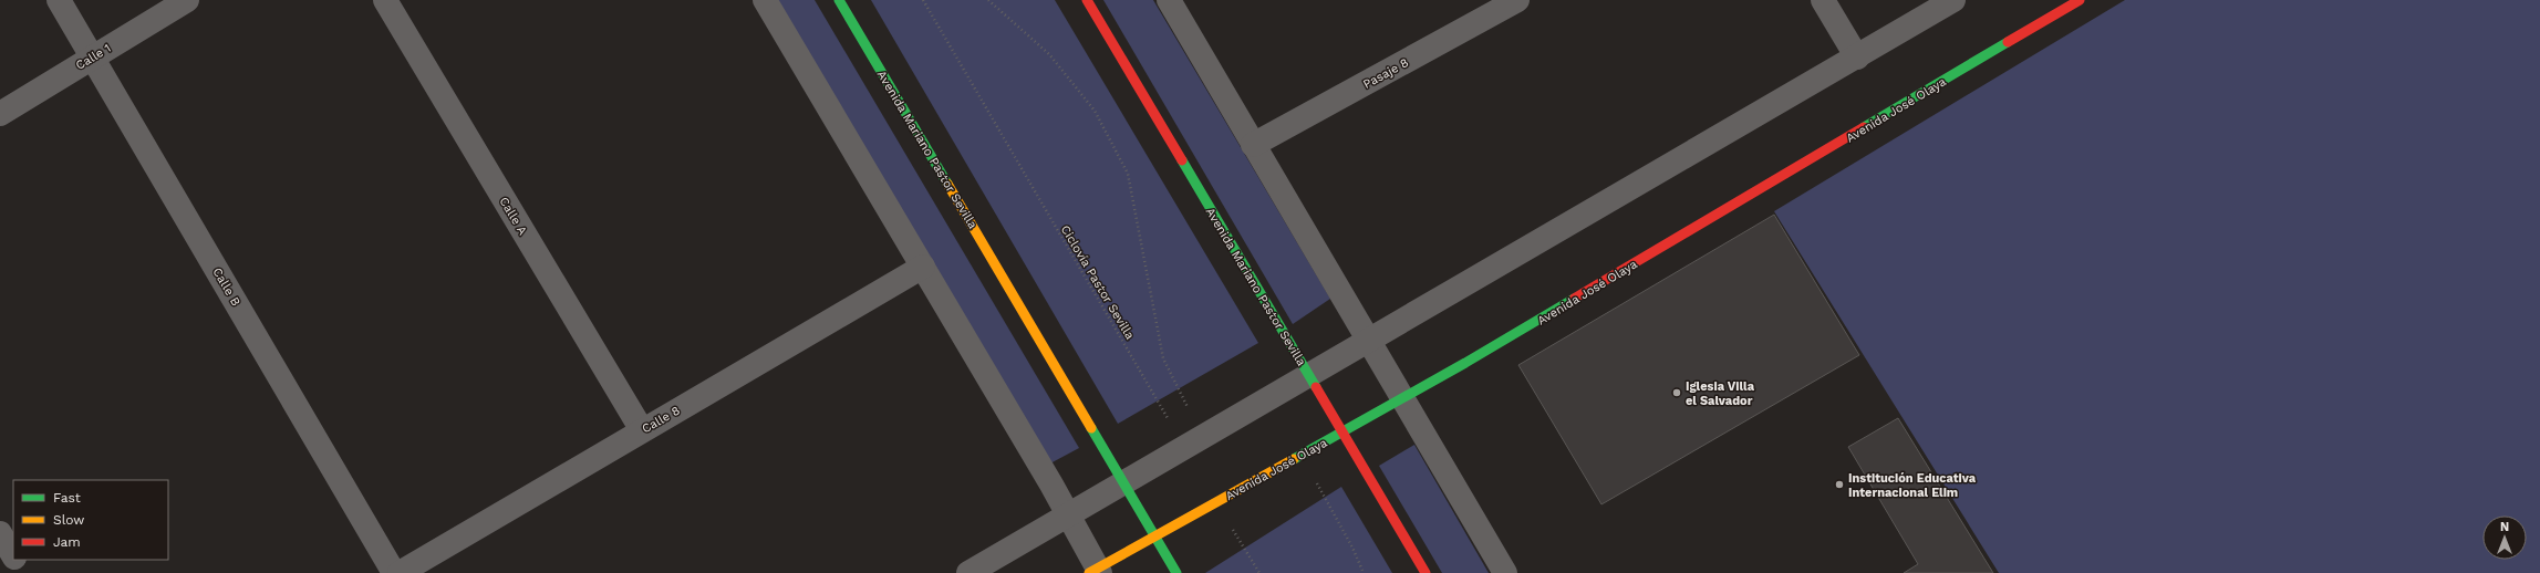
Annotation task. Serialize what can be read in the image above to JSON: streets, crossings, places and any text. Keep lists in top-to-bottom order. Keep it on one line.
{"streets":{"main road":["Avenida José Olaya","Avenida Mariano Pastor Sevilla"],"street":["Calle 1","Pasaje 8","Calle A","Calle B","Calle 8"],"path":["Ciclovía Pastor Sevilla"]},"crossings":[["Calle 1","Calle B"],["Avenida José Olaya","Avenida Mariano Pastor Sevilla"],["Calle A","Calle 8"]],"places":["Iglesia Villa el Salvador","Institución Educativa Internacional Elim"],"legend":["Fast","Slow","Jam"],"north":"top"}
